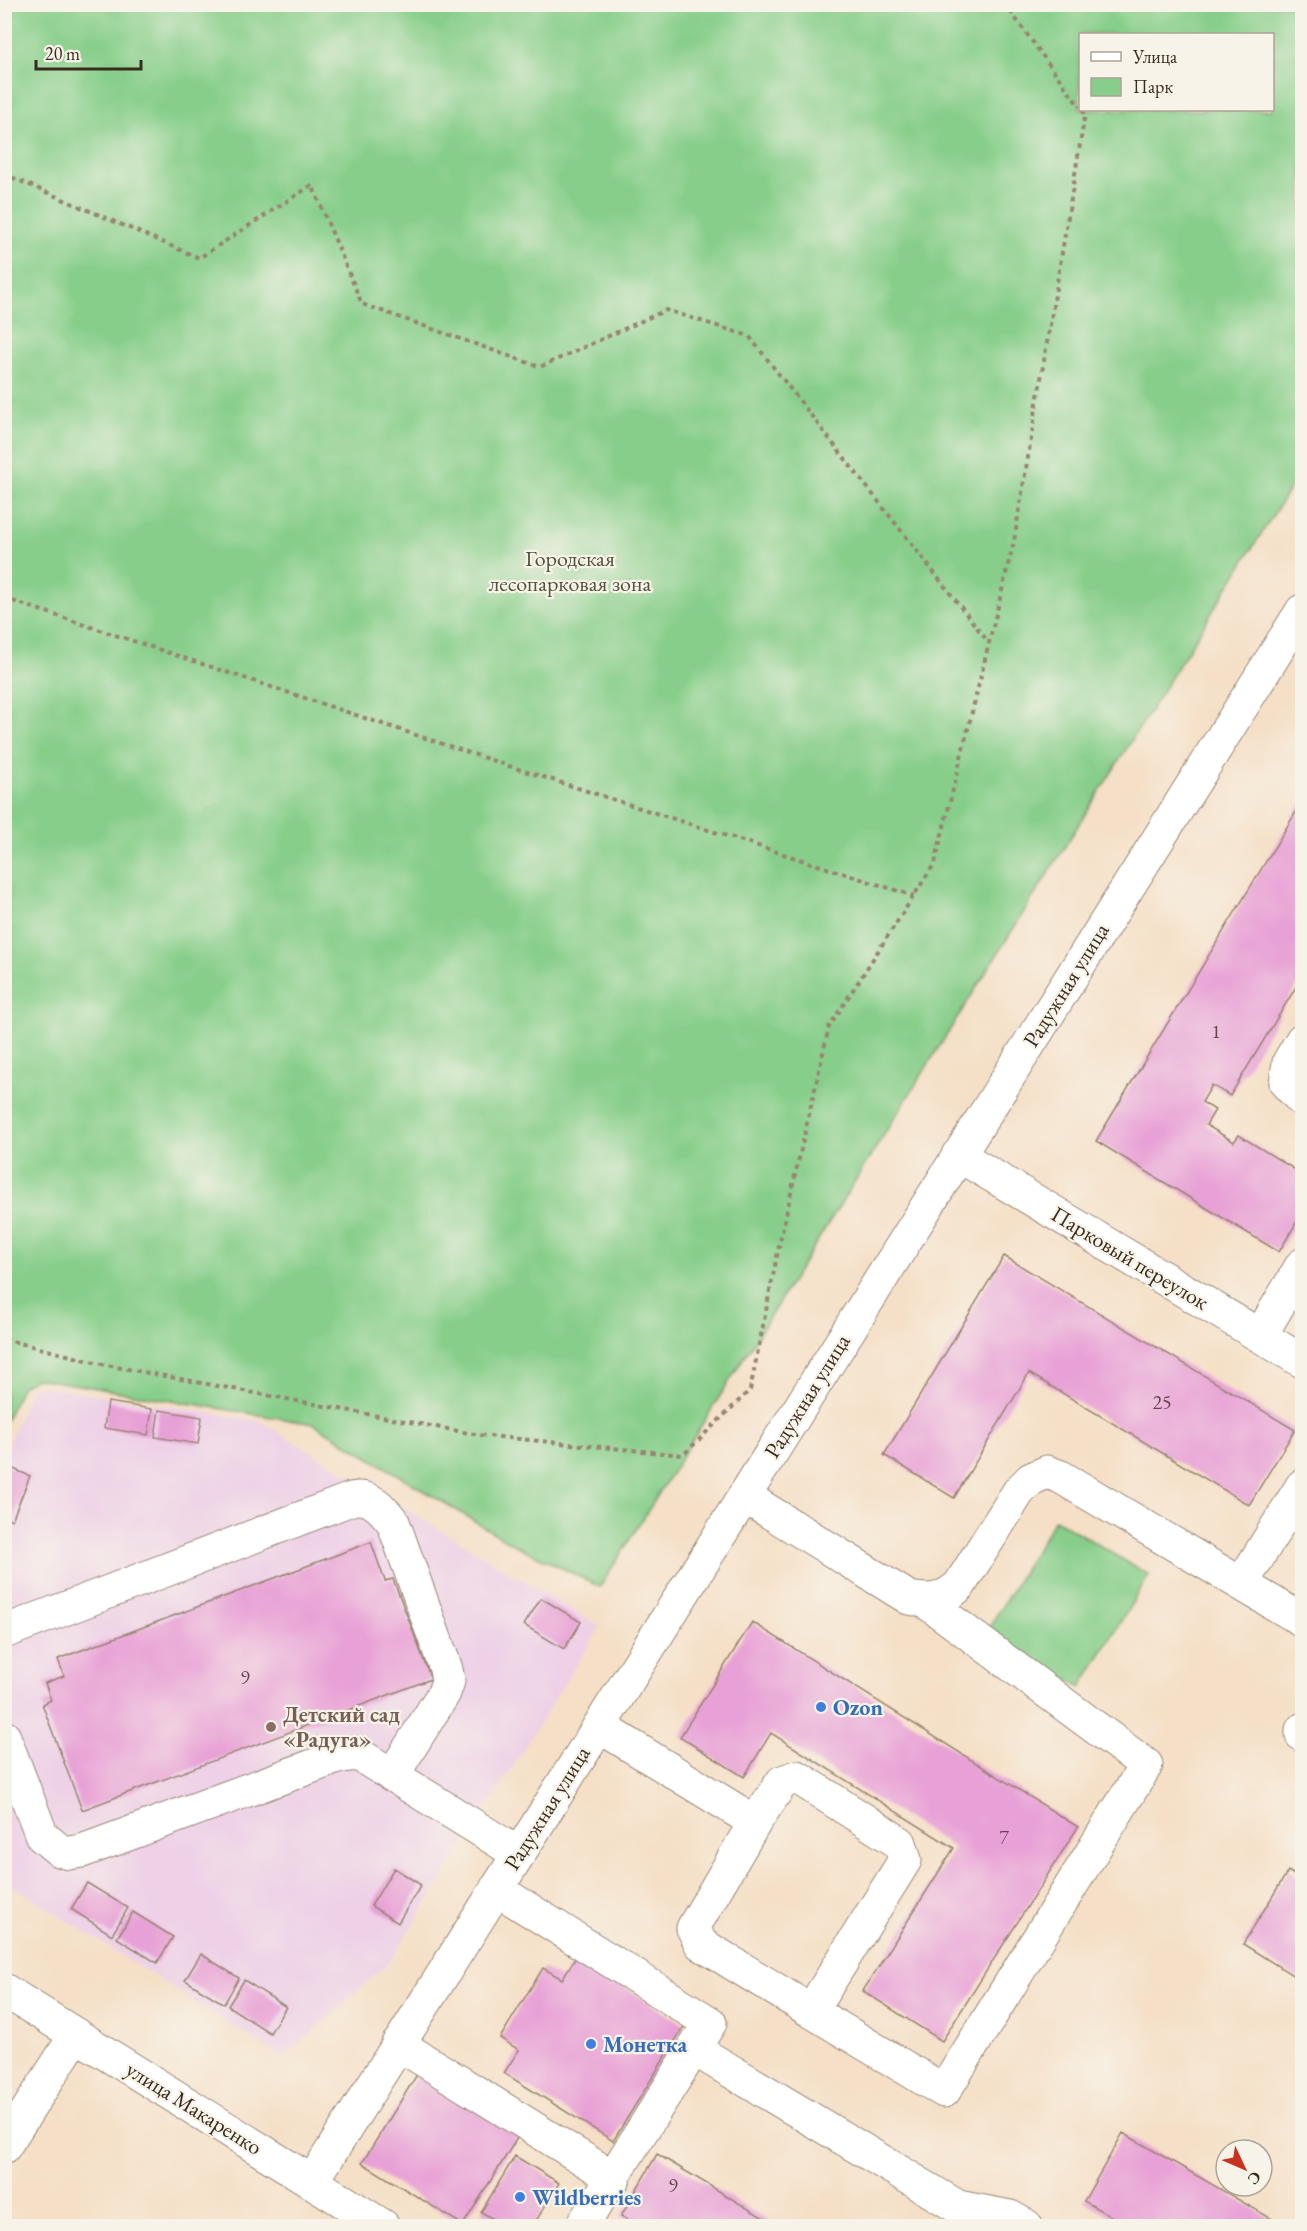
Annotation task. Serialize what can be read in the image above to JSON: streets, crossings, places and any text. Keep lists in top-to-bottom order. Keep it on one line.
{"streets":{"street":["Радужная улица","Парковый переулок","улица Макаренко"]},"crossings":[["Радужная улица","Парковый переулок"],["Радужная улица","улица Макаренко"]],"parks":["Городская лесопарковая зона"],"places":["Ozon","Детский сад «Радуга»","Монетка","Wildberries"],"house_numbers":["1","25","9","7","9"],"legend":["Улица","Парк"],"scale_bar":"20 m","north":"bottom right"}
